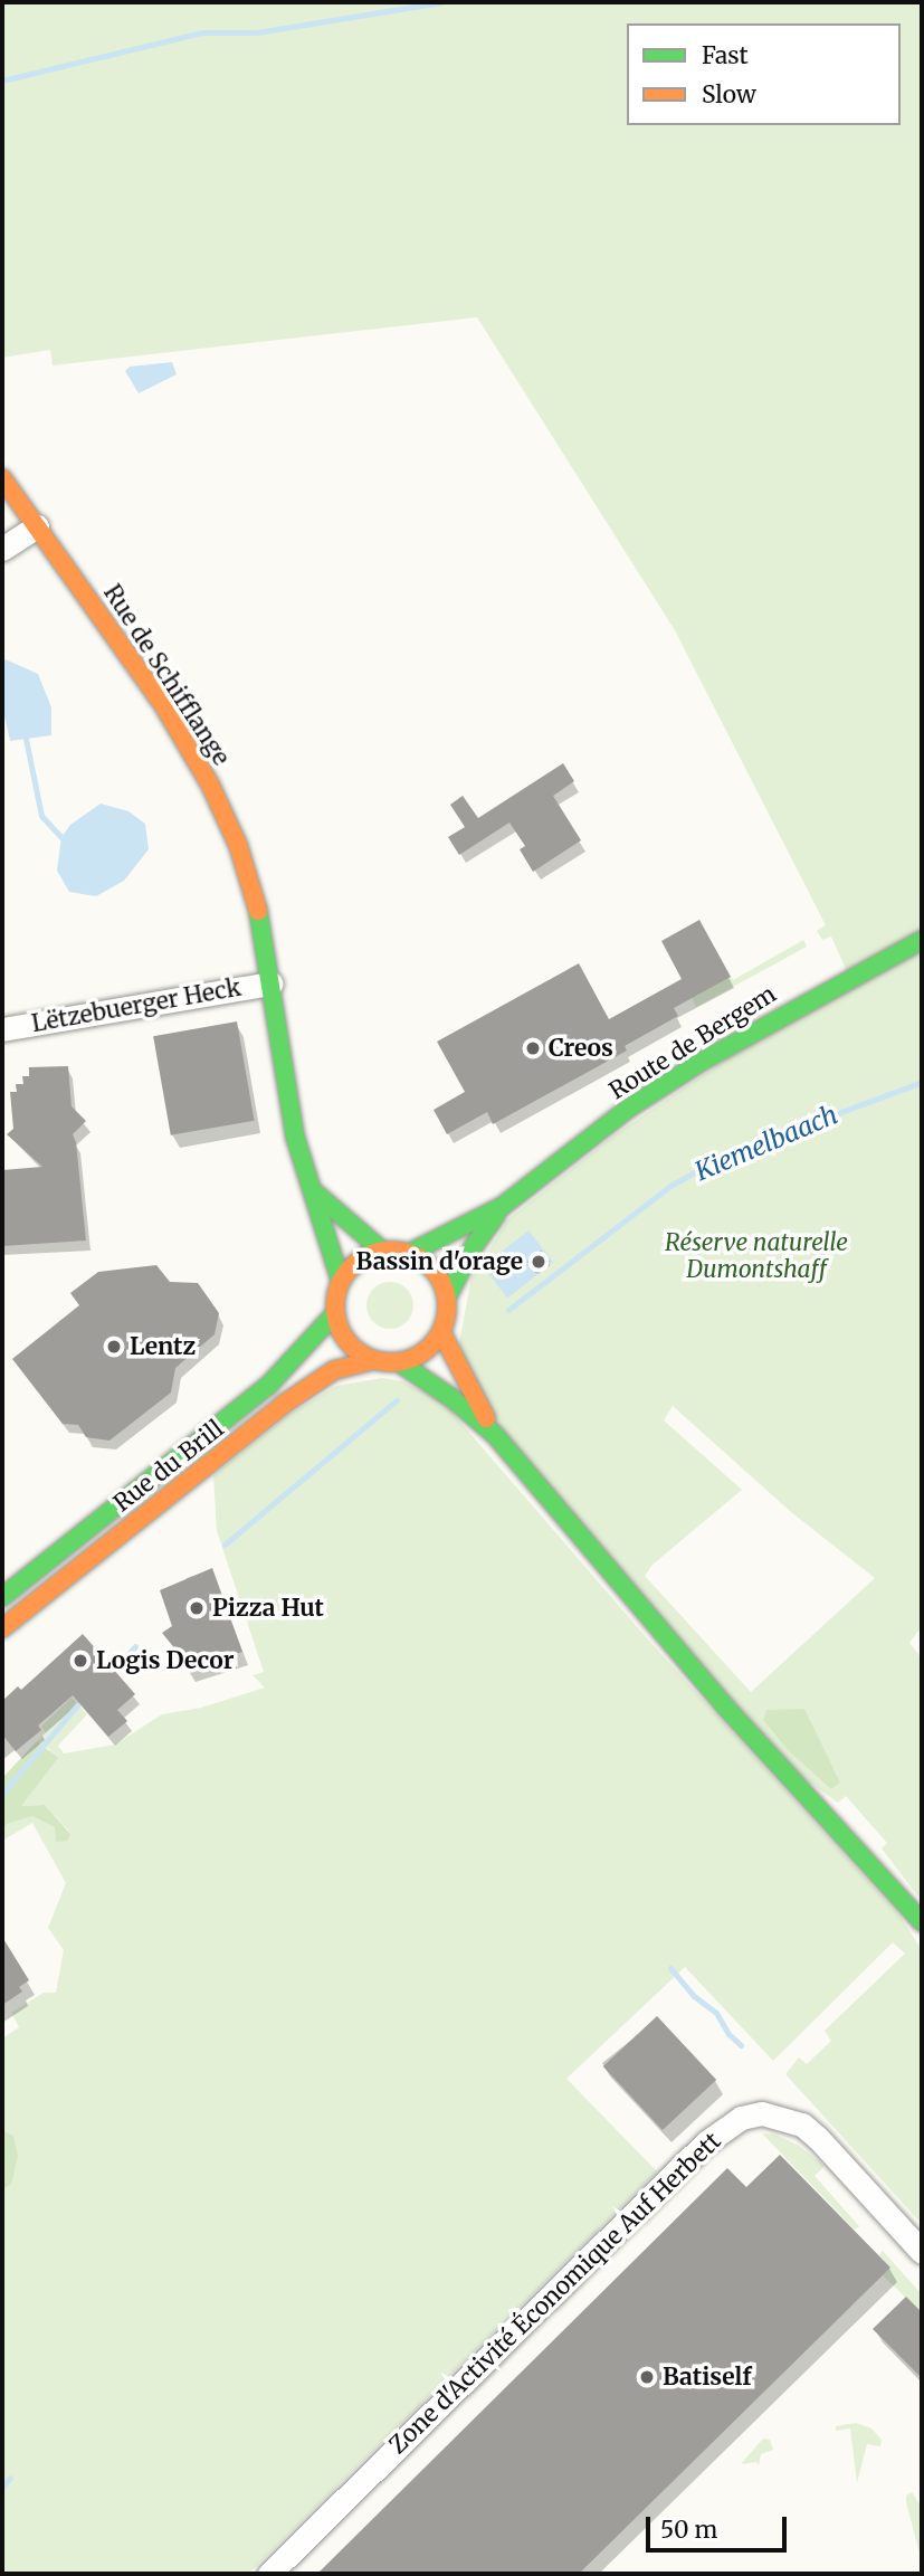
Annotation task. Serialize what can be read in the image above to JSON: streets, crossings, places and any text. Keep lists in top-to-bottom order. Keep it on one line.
{"streets":{"main road":["Rue de Schifflange","Route de Bergem","Rue du Brill"],"street":["Lëtzebuerger Heck","Zone d'Activité Économique Auf Herbett"]},"crossings":[["Rue de Schifflange","Lëtzebuerger Heck"],["Rue de Schifflange","Route de Bergem"],["Rue de Schifflange","Rue du Brill"],["Route de Bergem","Rue du Brill"]],"water":["Kiemelbaach"],"parks":["Réserve naturelle Dumontshaff"],"places":["Creos","Bassin d'orage","Lentz","Pizza Hut","Logis Decor","Batiself"],"legend":["Fast","Slow"],"scale_bar":"50 m"}
